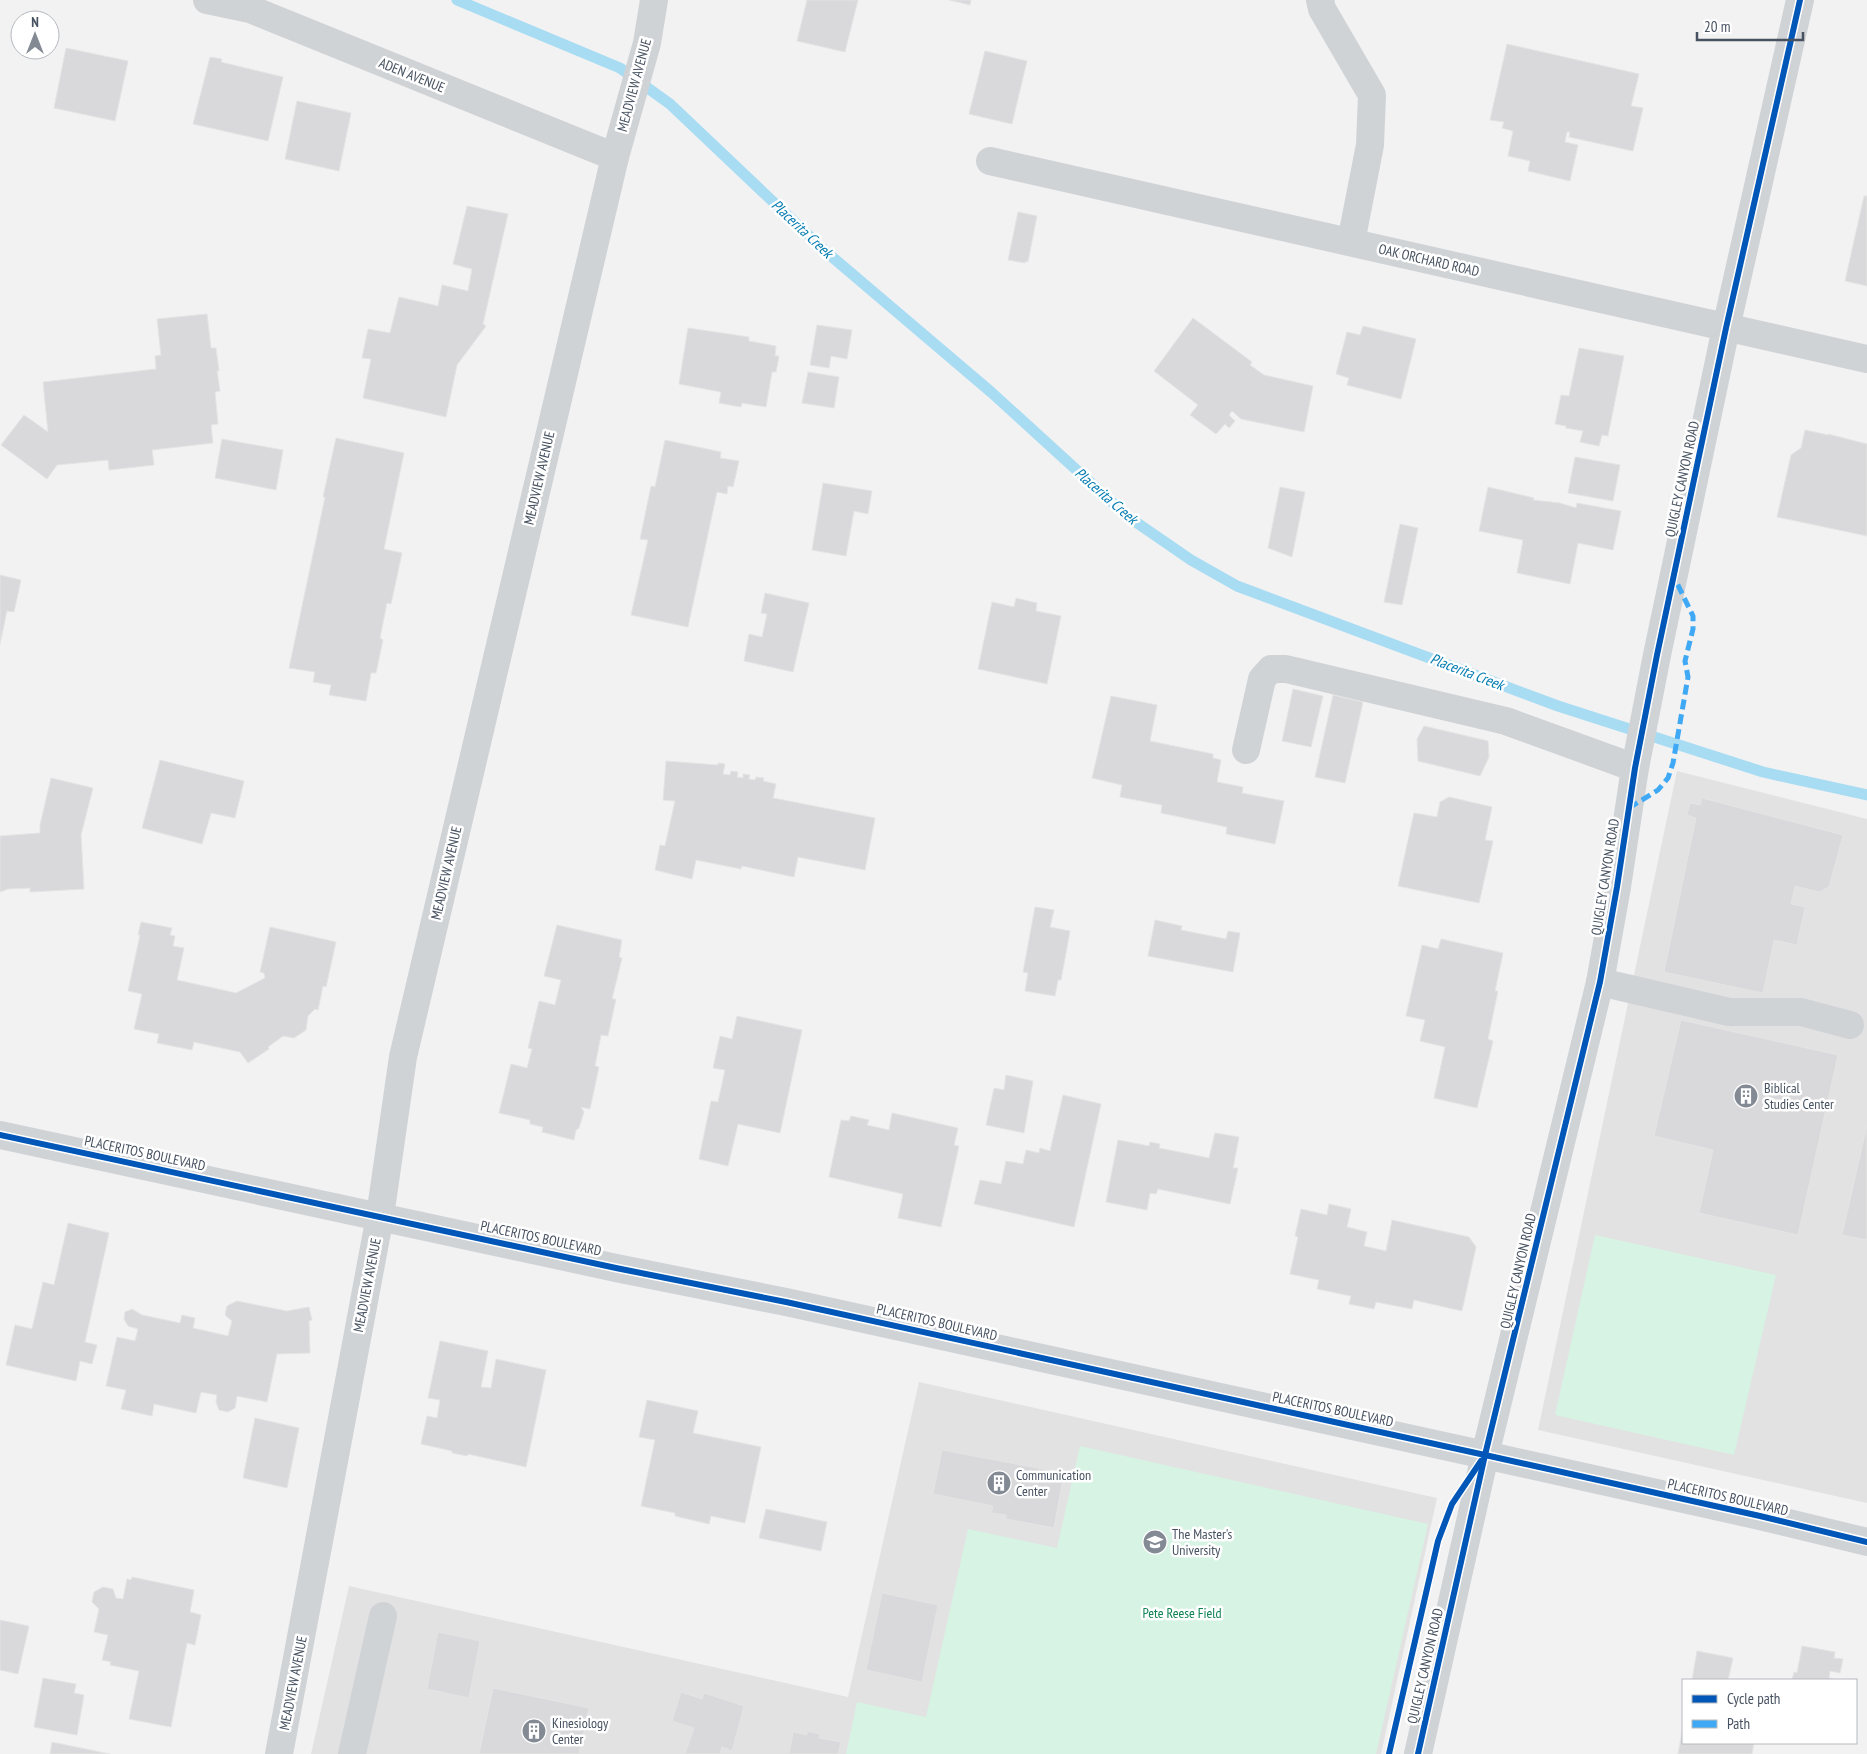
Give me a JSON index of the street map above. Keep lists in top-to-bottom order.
{
  "streets": {
    "street": [
      "ADEN AVENUE",
      "MEADVIEW AVENUE",
      "OAK ORCHARD ROAD",
      "QUIGLEY CANYON ROAD",
      "PLACERITOS BOULEVARD"
    ]
  },
  "crossings": [
    ["ADEN AVENUE", "MEADVIEW AVENUE"],
    ["MEADVIEW AVENUE", "PLACERITOS BOULEVARD"],
    ["OAK ORCHARD ROAD", "QUIGLEY CANYON ROAD"],
    ["QUIGLEY CANYON ROAD", "PLACERITOS BOULEVARD"]
  ],
  "water": ["Placerita Creek"],
  "parks": ["Pete Reese Field"],
  "places": {
    "building": ["Biblical Studies Center", "Communication Center", "Kinesiology Center"],
    "school or university": ["The Master's University"]
  },
  "legend": ["Cycle path", "Path"],
  "scale_bar": "20 m",
  "north": "top"
}
